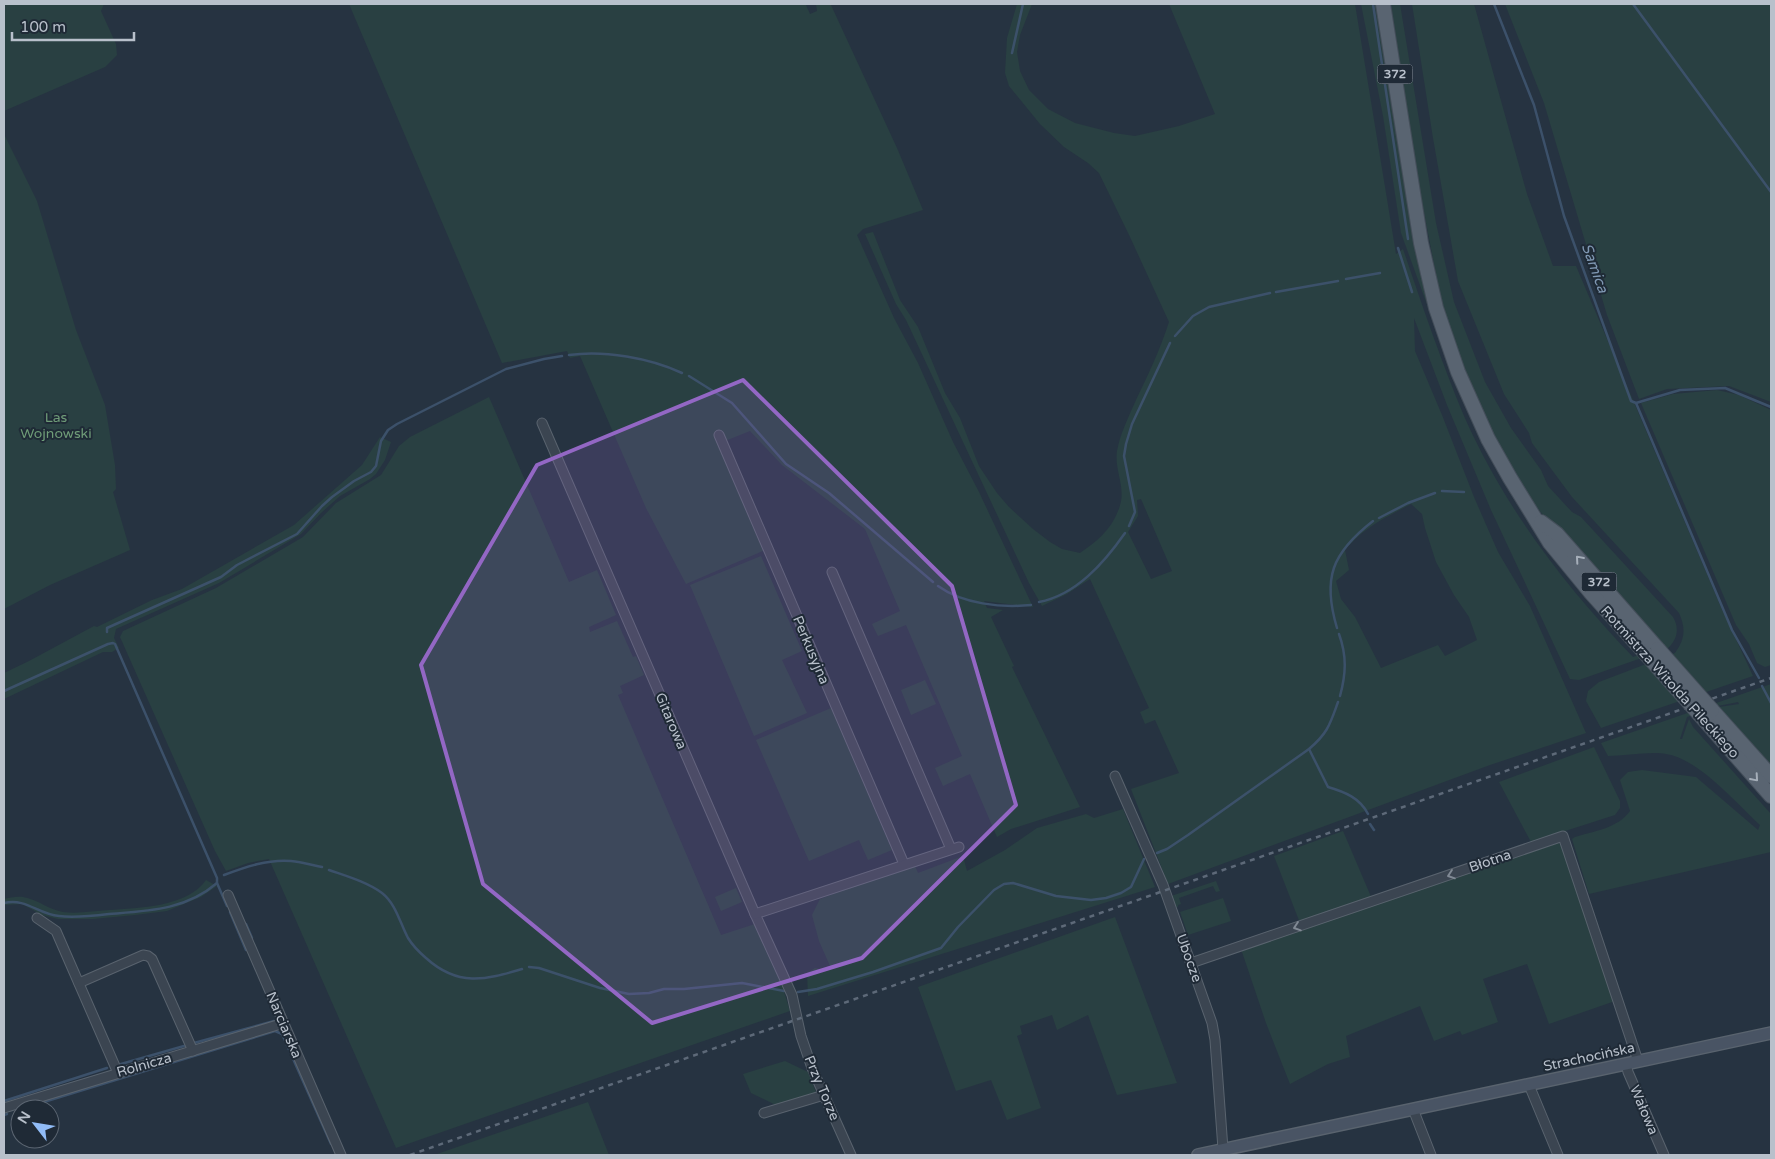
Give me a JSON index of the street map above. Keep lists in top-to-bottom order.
{
  "streets": {
    "main road": ["372", "Rotmistrza Witolda Pileckiego", "Strachocińska"],
    "street": [
      "Perkusyjna",
      "Gitarowa",
      "Błotna",
      "Ubocze",
      "Narciarska",
      "Rolnicza",
      "Przy Torze",
      "Wałowa"
    ]
  },
  "crossings": [
    ["Gitarowa", "Przy Torze"],
    ["Błotna", "Ubocze"],
    ["Błotna", "Strachocińska"],
    ["Ubocze", "Strachocińska"],
    ["Narciarska", "Rolnicza"],
    ["Strachocińska", "Wałowa"]
  ],
  "water": ["Samica"],
  "parks": ["Las Wojnowski"],
  "scale_bar": "100 m",
  "north": "top left"
}
